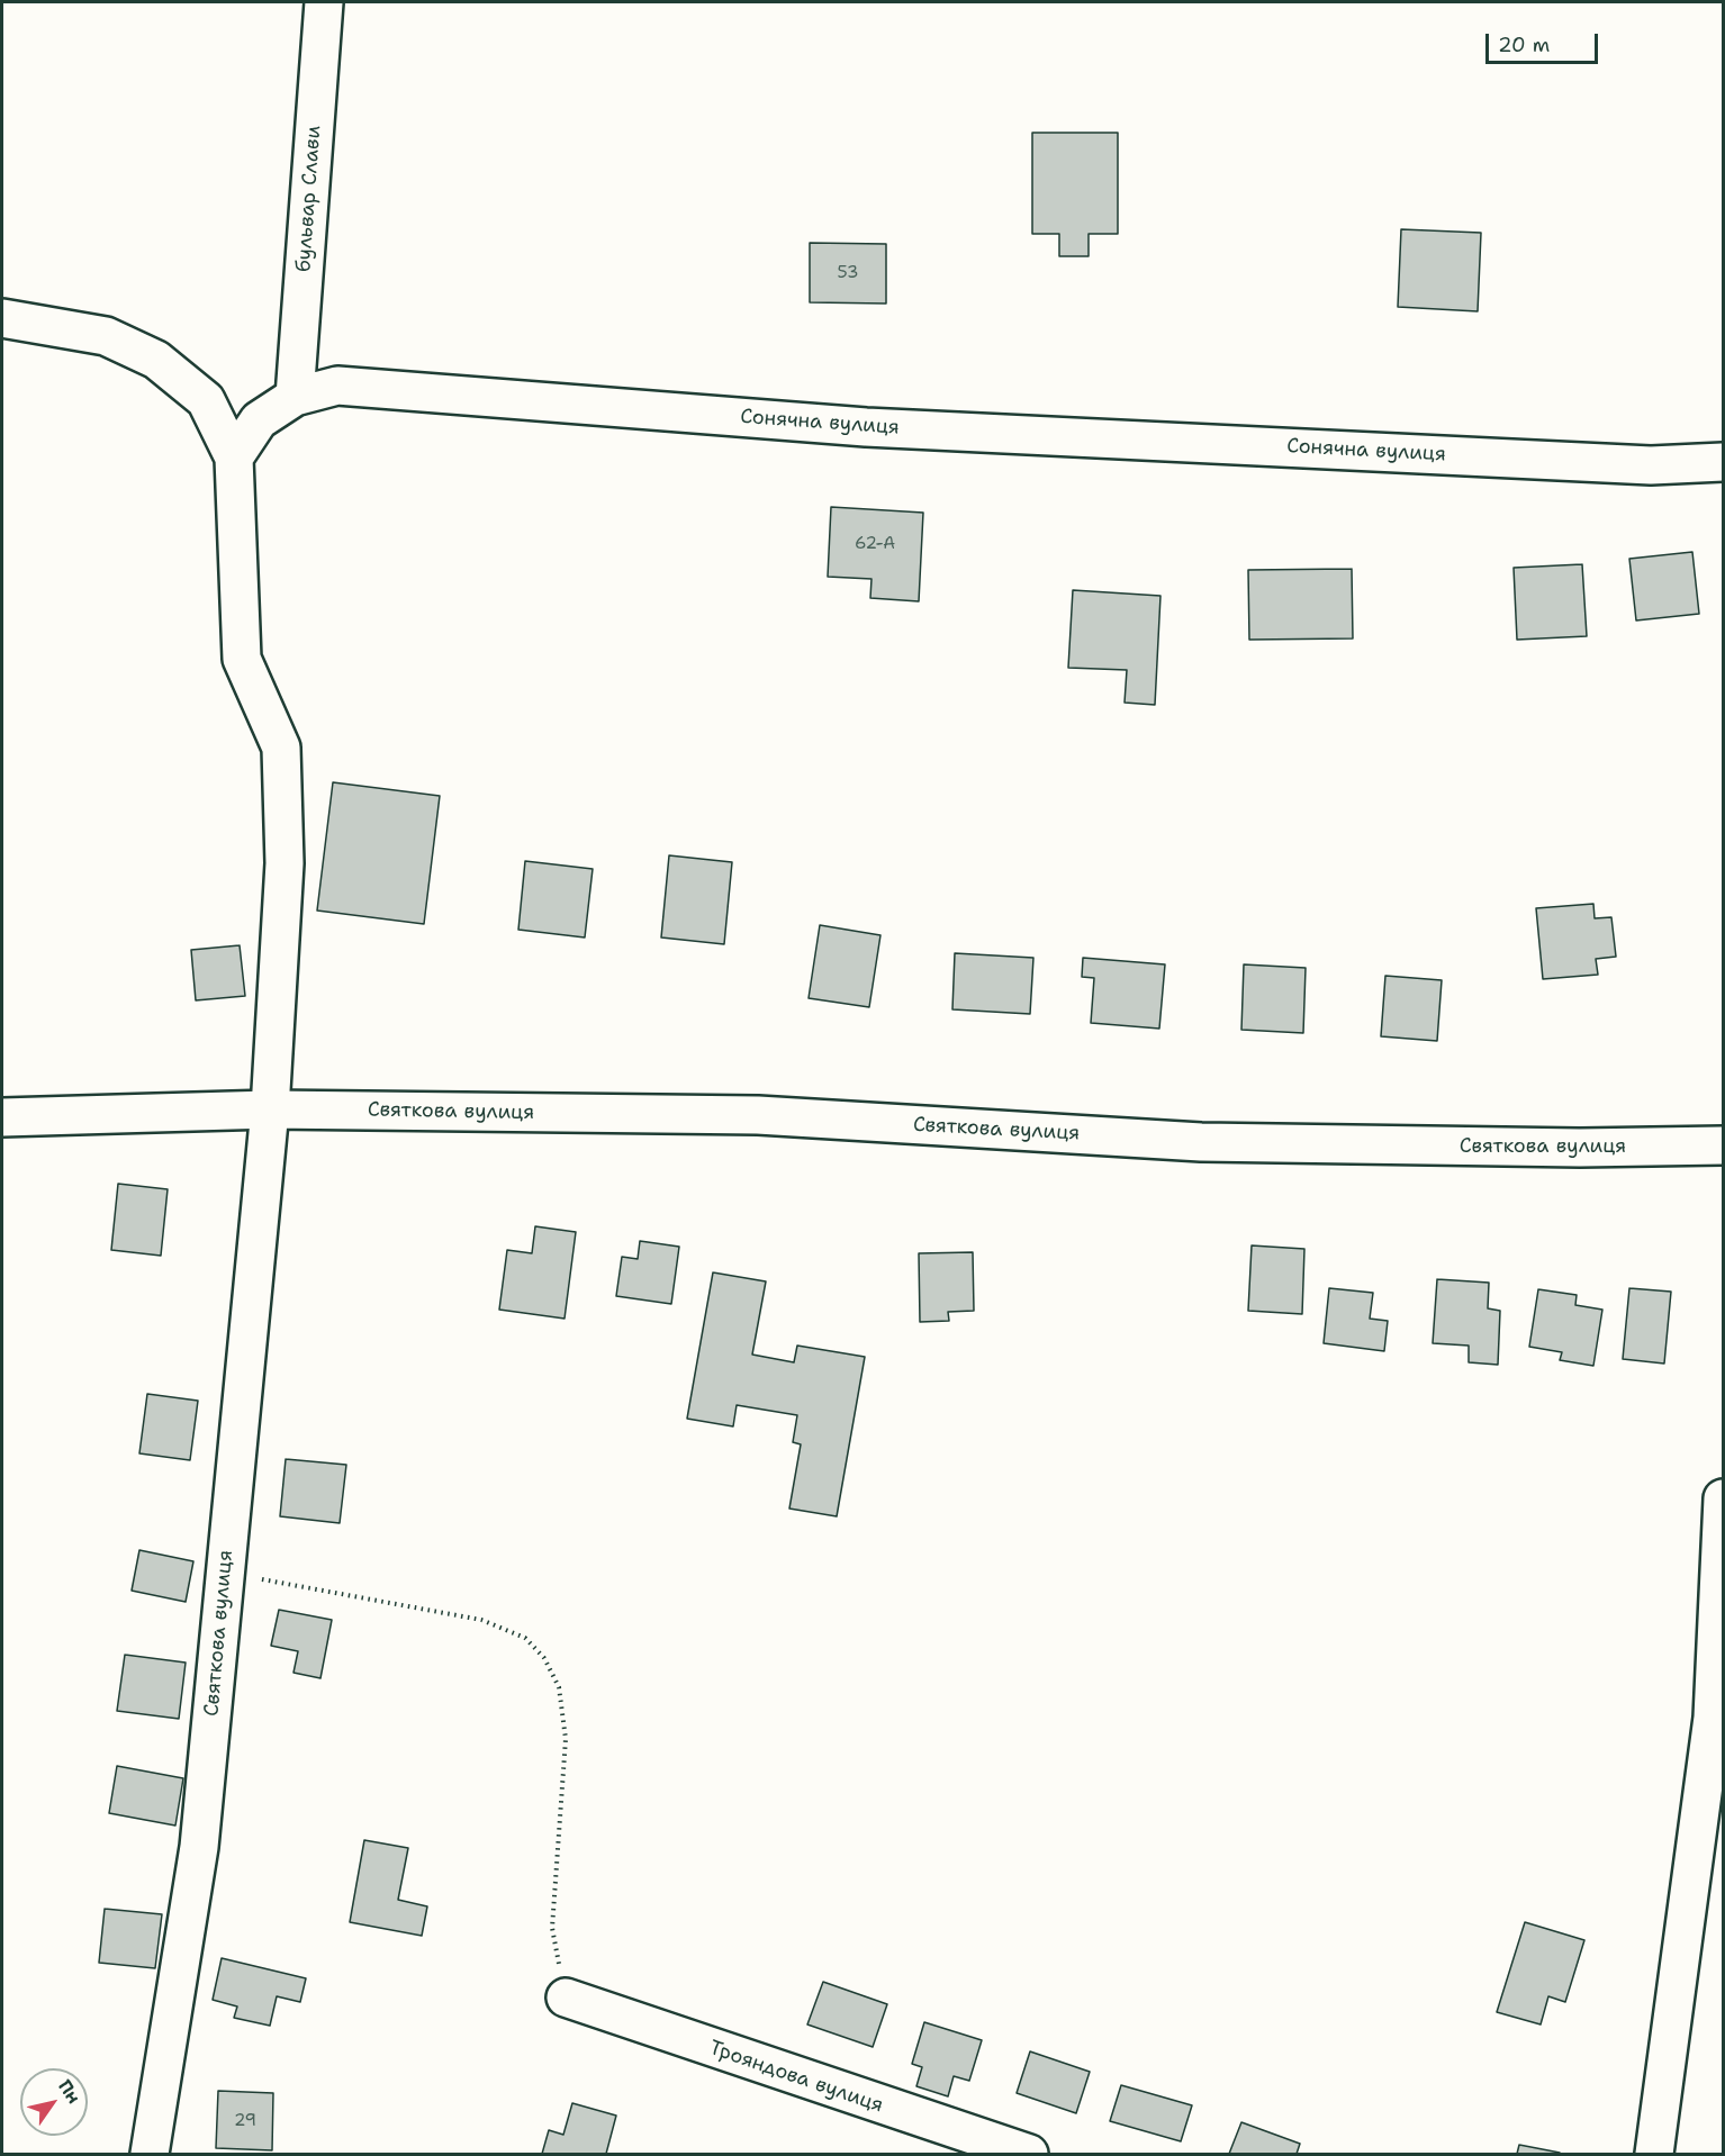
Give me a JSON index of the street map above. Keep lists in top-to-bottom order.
{
  "streets": {
    "street": [
      "бульвар Слави",
      "Сонячна вулиця",
      "Святкова вулиця",
      "Трояндова вулиця"
    ]
  },
  "crossings": [
    ["бульвар Слави", "Сонячна вулиця"]
  ],
  "house_numbers": ["53", "62-А", "29"],
  "scale_bar": "20 m",
  "north": "top right"
}
